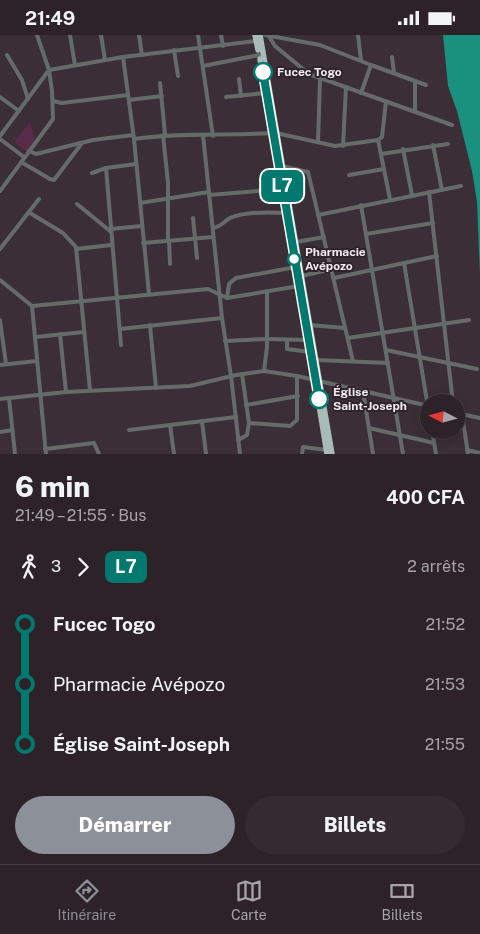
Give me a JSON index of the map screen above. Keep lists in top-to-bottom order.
{
  "places": ["Fucec Togo", "Pharmacie Avépozo", "Église Saint-Joseph"],
  "lines": ["bus line L7"],
  "north": "left",
  "page": {
    "status": "21:49",
    "on_map": "L7",
    "heading": ["6 min", "21:49 – 21:55 · Bus", "400 CFA"],
    "legs": ["3", "L7", "2 arrêts"],
    "list": [
      {
        "name": "Fucec Togo",
        "value": "21:52"
      },
      {
        "name": "Pharmacie Avépozo",
        "value": "21:53"
      },
      {
        "name": "Église Saint-Joseph",
        "value": "21:55"
      }
    ],
    "buttons": ["Démarrer", "Billets"],
    "tabs": ["Itinéraire", "Carte", "Billets"]
  }
}
